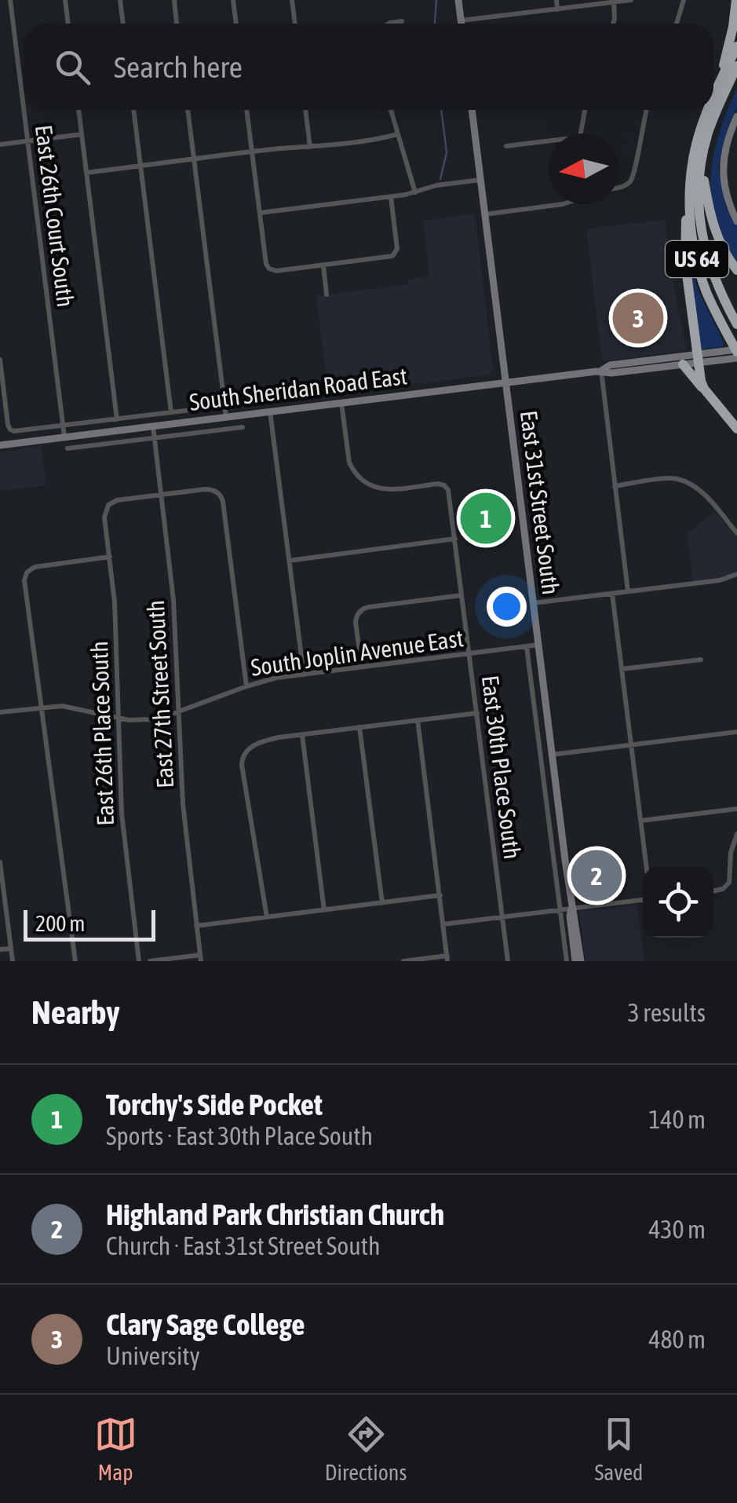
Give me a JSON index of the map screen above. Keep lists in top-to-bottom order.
{
  "streets": {
    "highway": ["US 64"],
    "main road": ["South Sheridan Road East", "East 31st Street South"],
    "street": [
      "East 26th Court South",
      "South Joplin Avenue East",
      "East 27th Street South",
      "East 26th Place South",
      "East 30th Place South"
    ]
  },
  "crossings": [
    ["East 26th Court South", "South Sheridan Road East"],
    ["US 64", "South Sheridan Road East"],
    ["South Sheridan Road East", "East 31st Street South"],
    ["South Sheridan Road East", "East 27th Street South"],
    ["South Sheridan Road East", "East 30th Place South"],
    ["East 31st Street South", "South Joplin Avenue East"],
    ["South Joplin Avenue East", "East 27th Street South"],
    ["South Joplin Avenue East", "East 26th Place South"],
    ["South Joplin Avenue East", "East 30th Place South"],
    ["East 27th Street South", "East 26th Place South"]
  ],
  "scale_bar": "200 m",
  "north": "left",
  "page": {
    "search": "Search here",
    "pins": ["3", "1", "2"],
    "scale": "200 m",
    "heading": ["Nearby", "3 results"],
    "list": [
      {
        "mark": "1",
        "name": "Torchy's Side Pocket",
        "note": "Sports · East 30th Place South",
        "value": "140 m"
      },
      {
        "mark": "2",
        "name": "Highland Park Christian Church",
        "note": "Church · East 31st Street South",
        "value": "430 m"
      },
      {
        "mark": "3",
        "name": "Clary Sage College",
        "note": "University",
        "value": "480 m"
      }
    ],
    "nav": ["Map", "Directions", "Saved"]
  }
}
